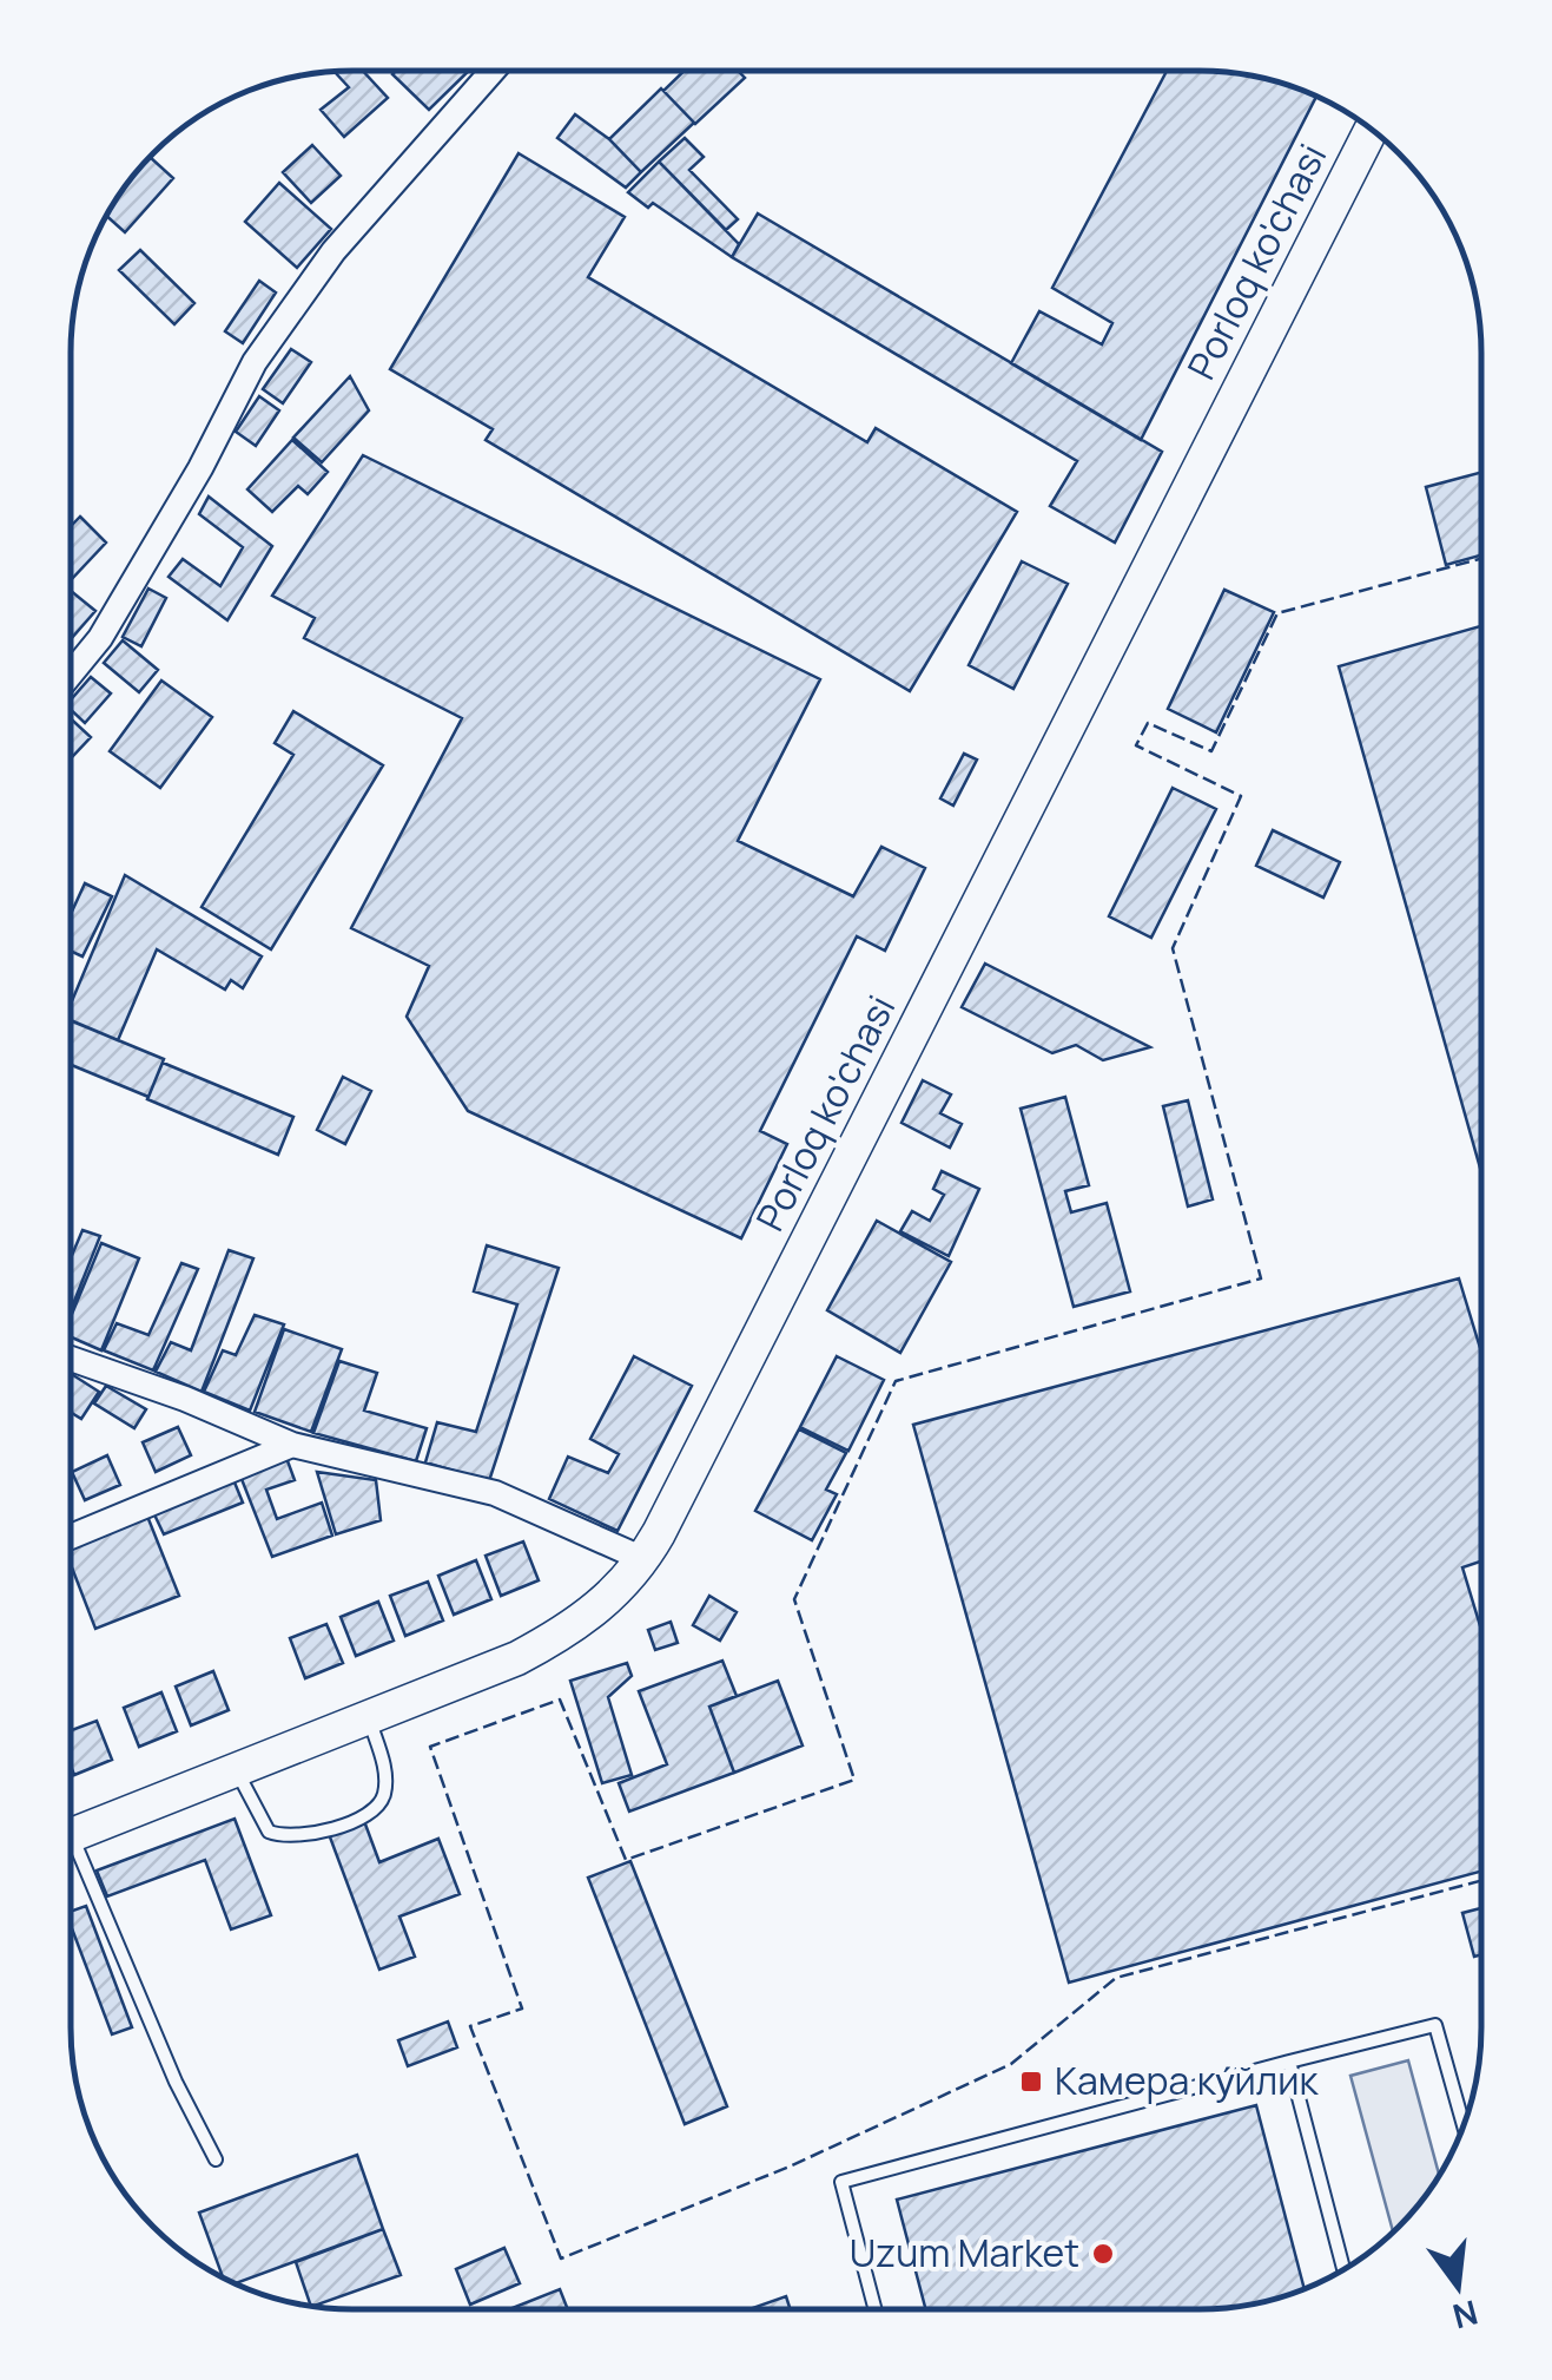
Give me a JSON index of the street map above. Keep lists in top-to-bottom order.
{
  "streets": {
    "main road": ["Porloq ko'chasi"]
  },
  "places": {
    "transit": ["Камера ку́йлик"],
    "other": ["Uzum Market"]
  },
  "north": "bottom"
}
